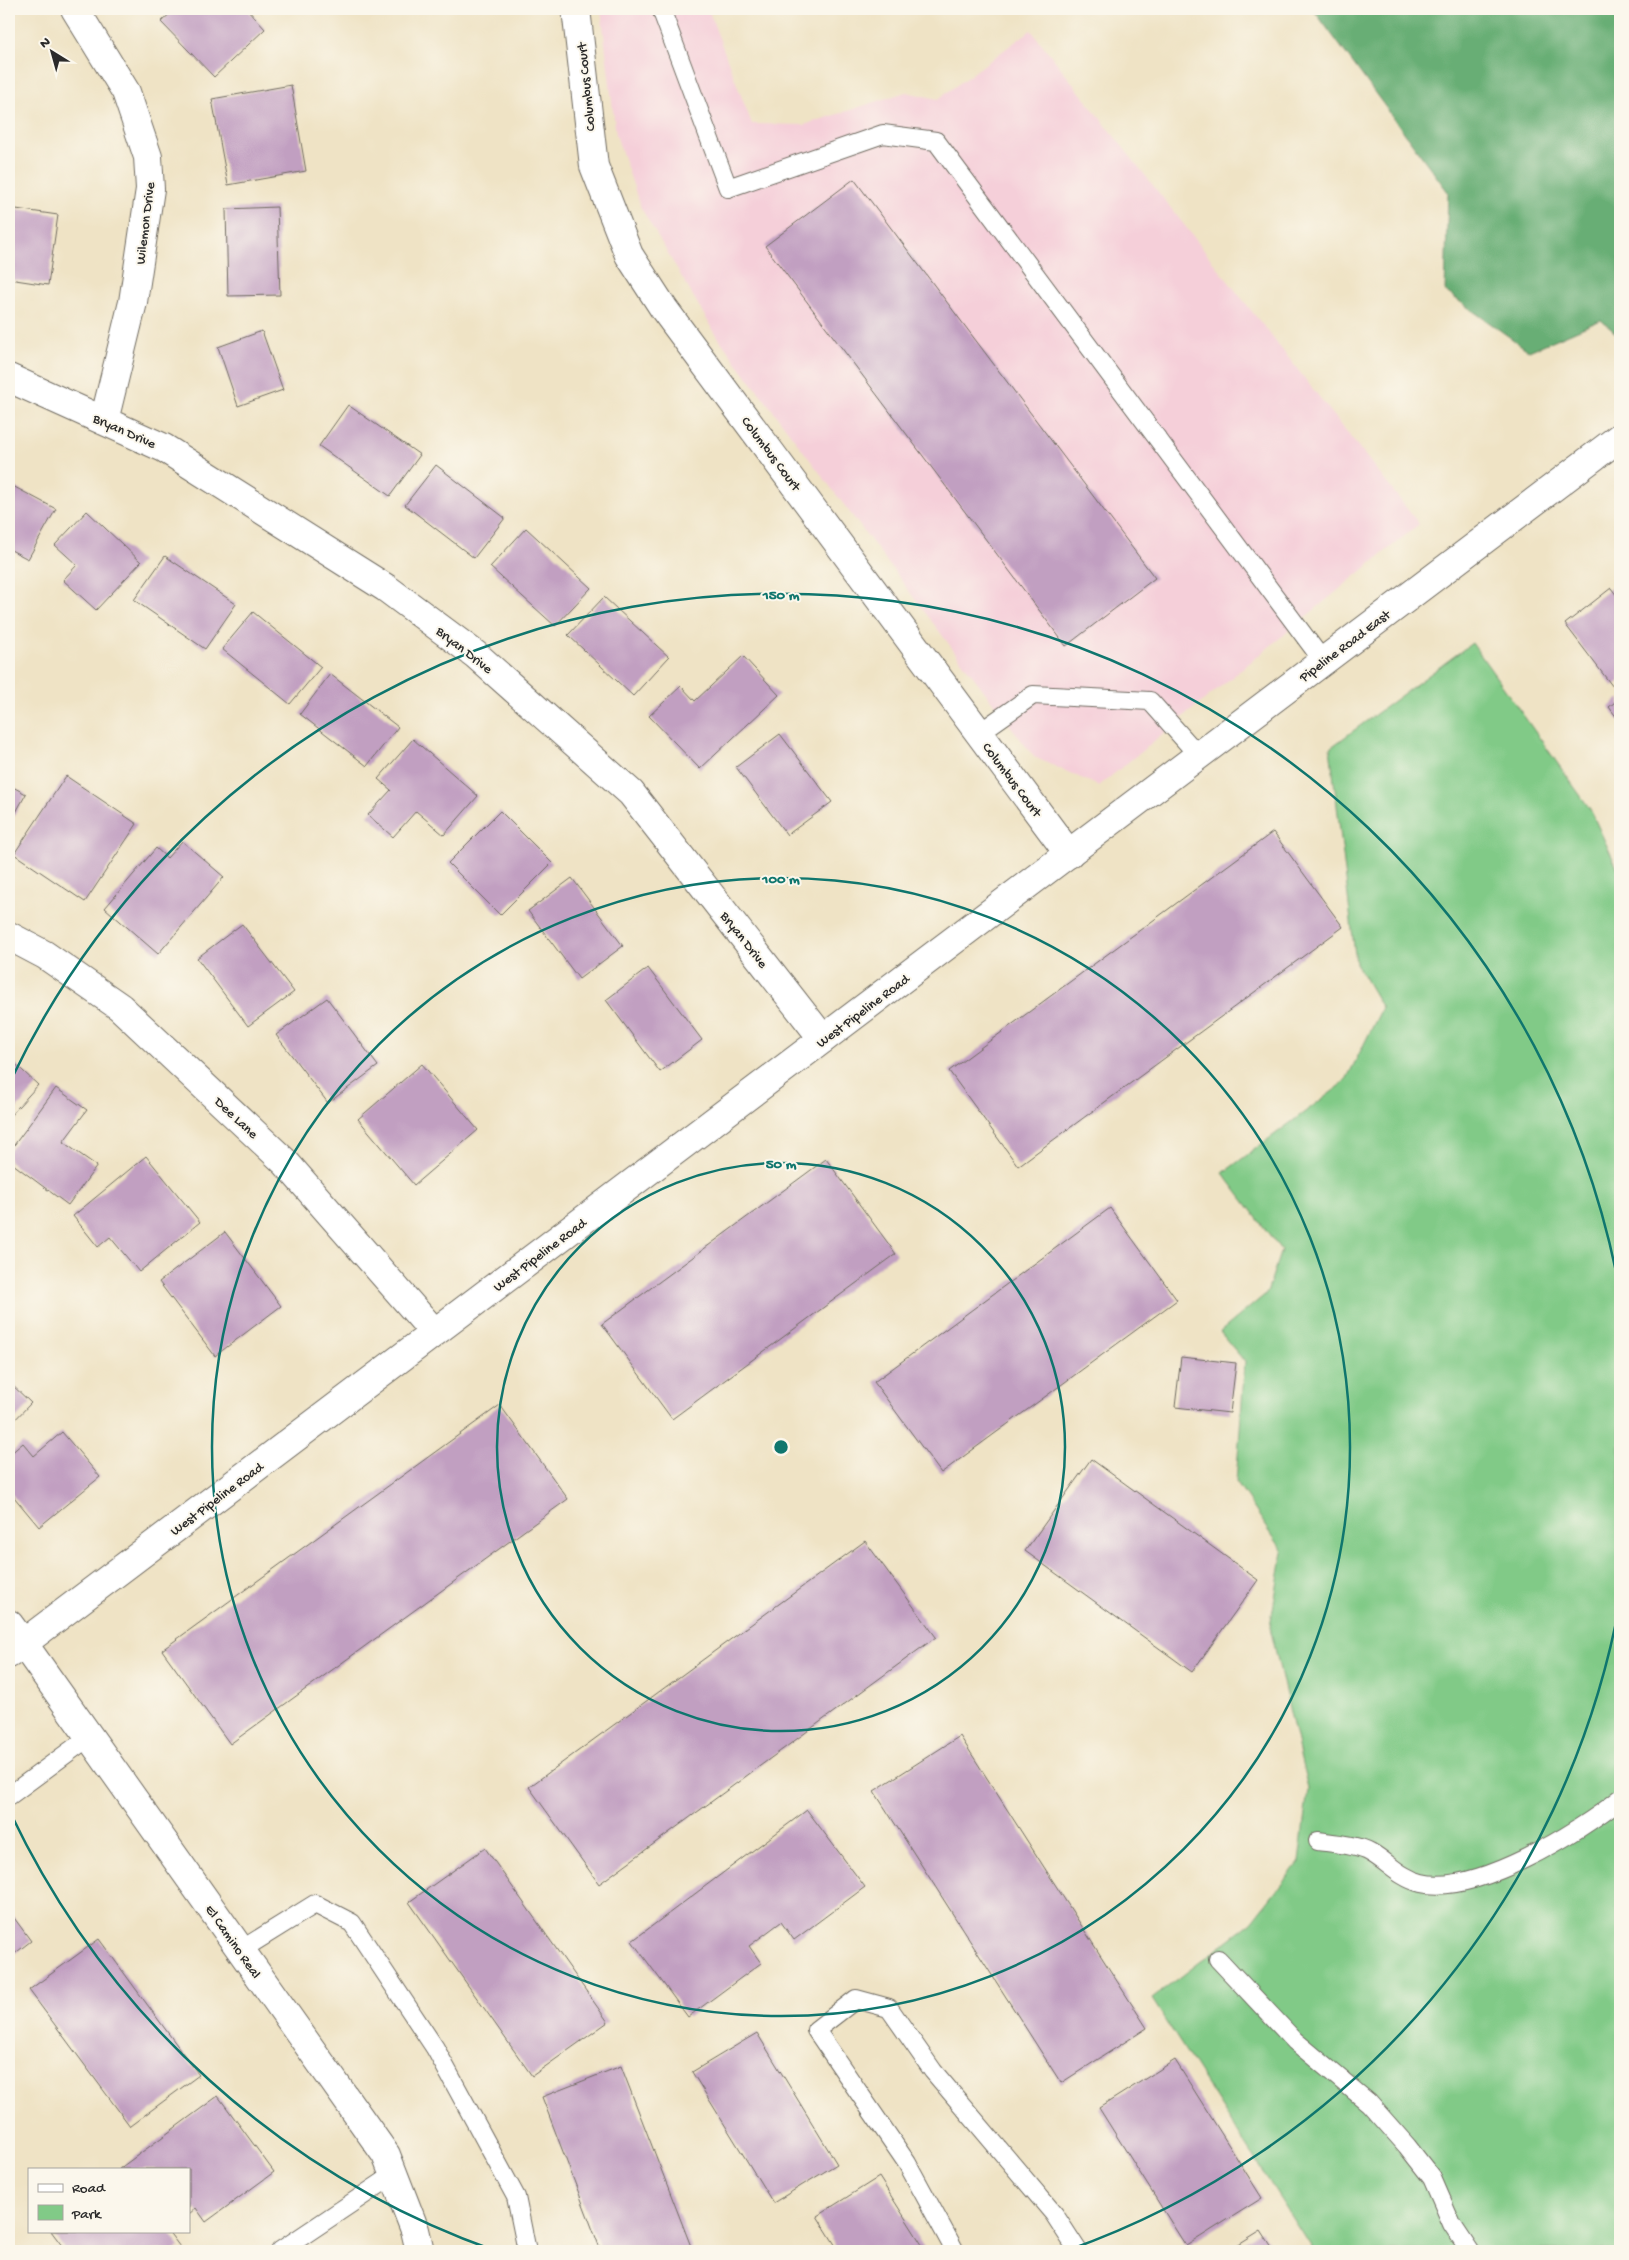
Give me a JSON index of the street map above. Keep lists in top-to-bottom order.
{
  "streets": {
    "street": [
      "Columbus Court",
      "Wilemon Drive",
      "Bryan Drive",
      "Pipeline Road East",
      "West Pipeline Road",
      "Dee Lane",
      "El Camino Real"
    ]
  },
  "crossings": [
    ["Columbus Court", "Pipeline Road East"],
    ["Columbus Court", "West Pipeline Road"],
    ["Wilemon Drive", "Bryan Drive"],
    ["Bryan Drive", "West Pipeline Road"],
    ["Pipeline Road East", "West Pipeline Road"],
    ["West Pipeline Road", "Dee Lane"],
    ["West Pipeline Road", "El Camino Real"]
  ],
  "legend": ["Road", "Park"],
  "north": "top left",
  "rings": ["150 m", "100 m", "50 m"]
}
